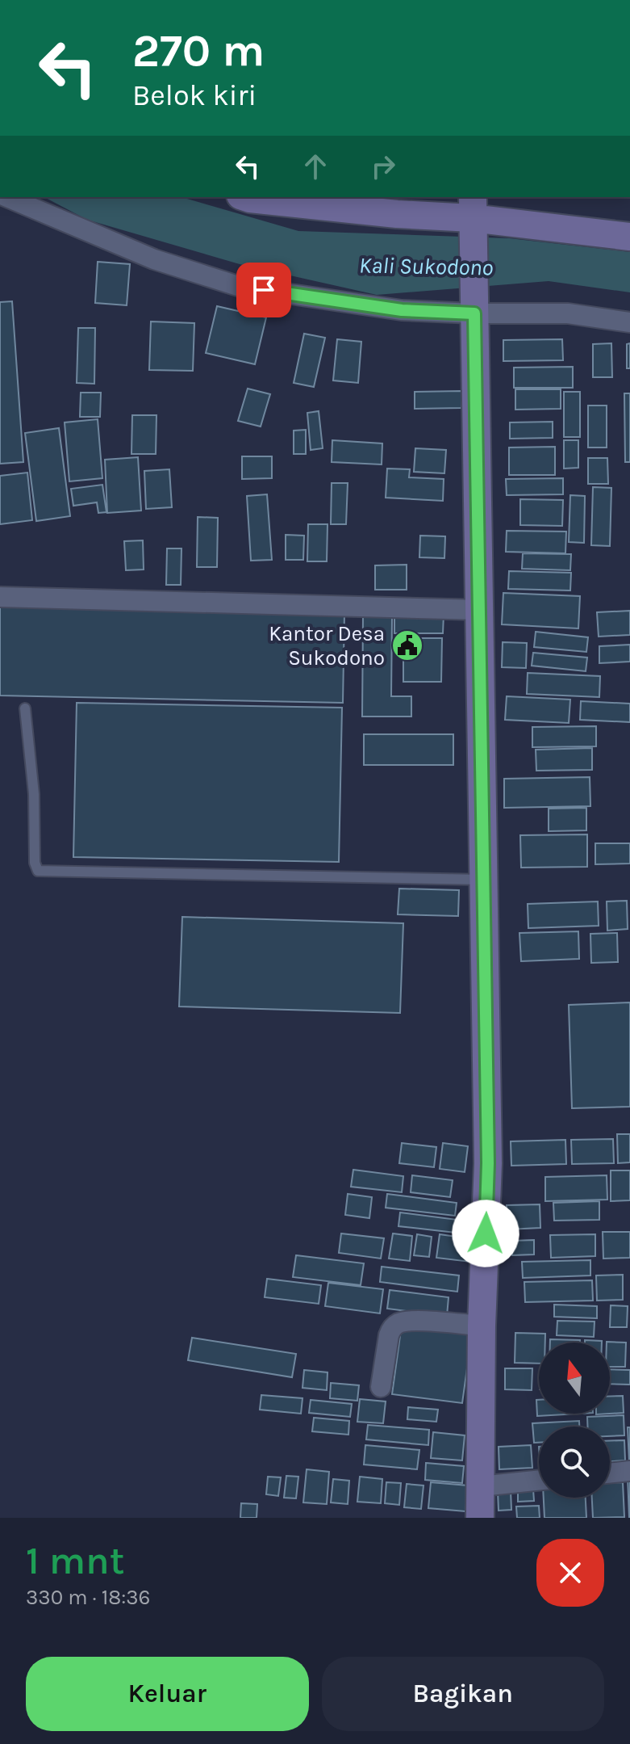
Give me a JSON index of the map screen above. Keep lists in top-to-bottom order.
{
  "water": ["Kali Sukodono"],
  "places": {
    "public building": ["Kantor Desa Sukodono"]
  },
  "north": "top",
  "page": {
    "turn": ["270 m", "Belok kiri"],
    "heading": ["1 mnt", "330 m · 18:36"],
    "buttons": ["Keluar", "Bagikan"]
  }
}
